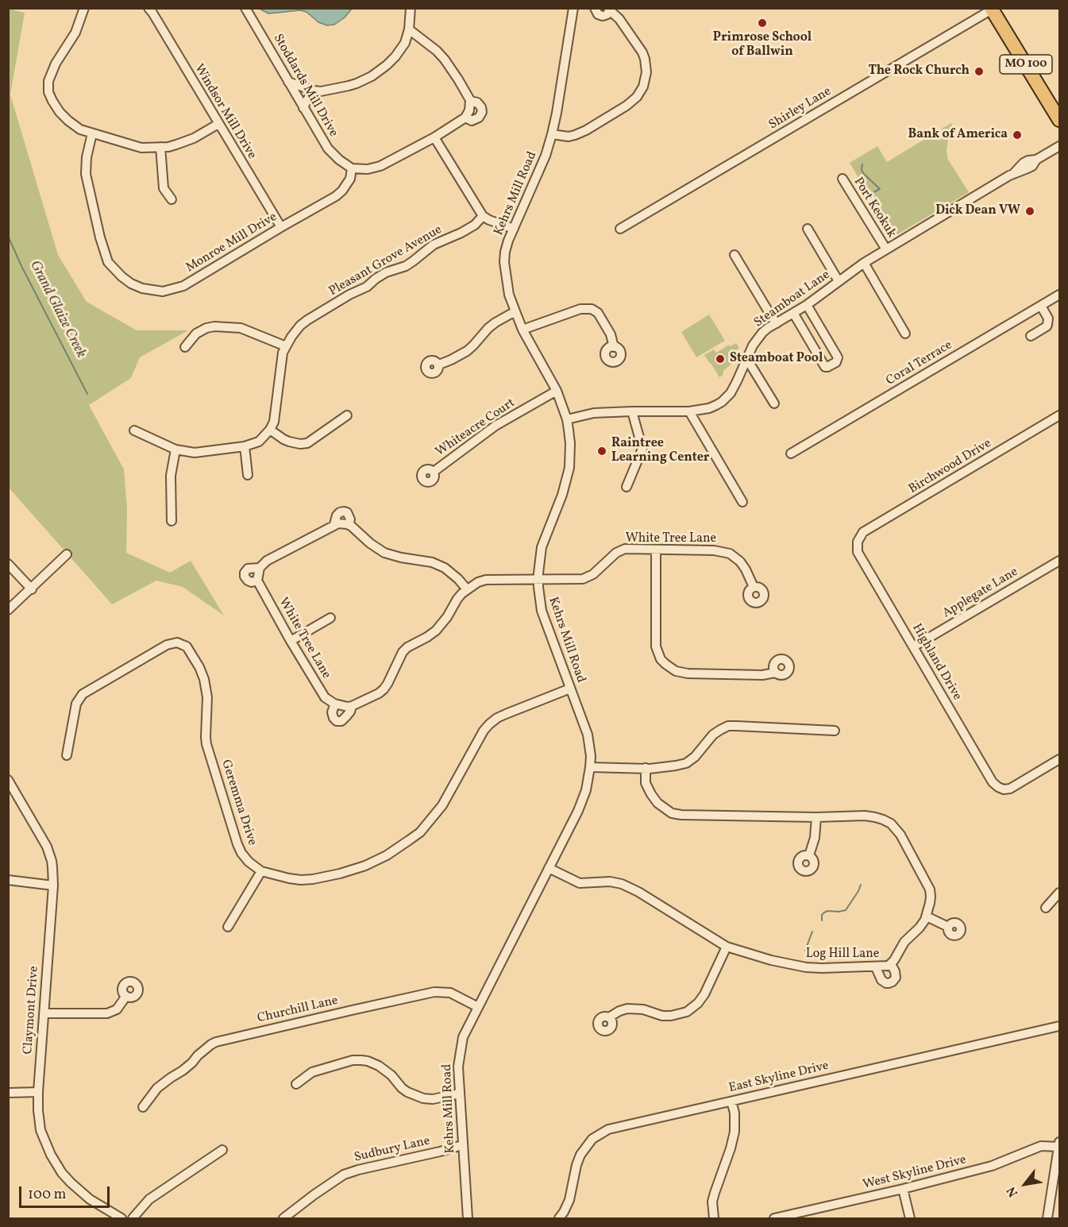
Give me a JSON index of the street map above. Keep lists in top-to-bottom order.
{
  "streets": {
    "highway": ["MO 100"],
    "street": [
      "Stoddards Mill Drive",
      "Shirley Lane",
      "Windsor Mill Drive",
      "Kehrs Mill Road",
      "Port Keokuk",
      "Monroe Mill Drive",
      "Pleasant Grove Avenue",
      "Steamboat Lane",
      "Coral Terrace",
      "Whiteacre Court",
      "Birchwood Drive",
      "White Tree Lane",
      "Applegate Lane",
      "Highland Drive",
      "Geremma Drive",
      "Log Hill Lane",
      "Claymont Drive",
      "Churchill Lane",
      "East Skyline Drive",
      "Sudbury Lane",
      "West Skyline Drive"
    ]
  },
  "crossings": [
    ["MO 100", "Shirley Lane"],
    ["Stoddards Mill Drive", "Monroe Mill Drive"],
    ["Windsor Mill Drive", "Monroe Mill Drive"],
    ["Kehrs Mill Road", "Steamboat Lane"],
    ["Kehrs Mill Road", "Whiteacre Court"],
    ["Kehrs Mill Road", "White Tree Lane"],
    ["Kehrs Mill Road", "Geremma Drive"],
    ["Kehrs Mill Road", "Log Hill Lane"],
    ["Kehrs Mill Road", "Churchill Lane"],
    ["Kehrs Mill Road", "Sudbury Lane"],
    ["Port Keokuk", "Steamboat Lane"],
    ["Birchwood Drive", "Highland Drive"],
    ["Applegate Lane", "Highland Drive"]
  ],
  "water": ["Grand Glaize Creek"],
  "places": [
    "Primrose School of Ballwin",
    "The Rock Church",
    "Bank of America",
    "Dick Dean VW",
    "Steamboat Pool",
    "Raintree Learning Center"
  ],
  "scale_bar": "100 m",
  "north": "bottom left"
}
